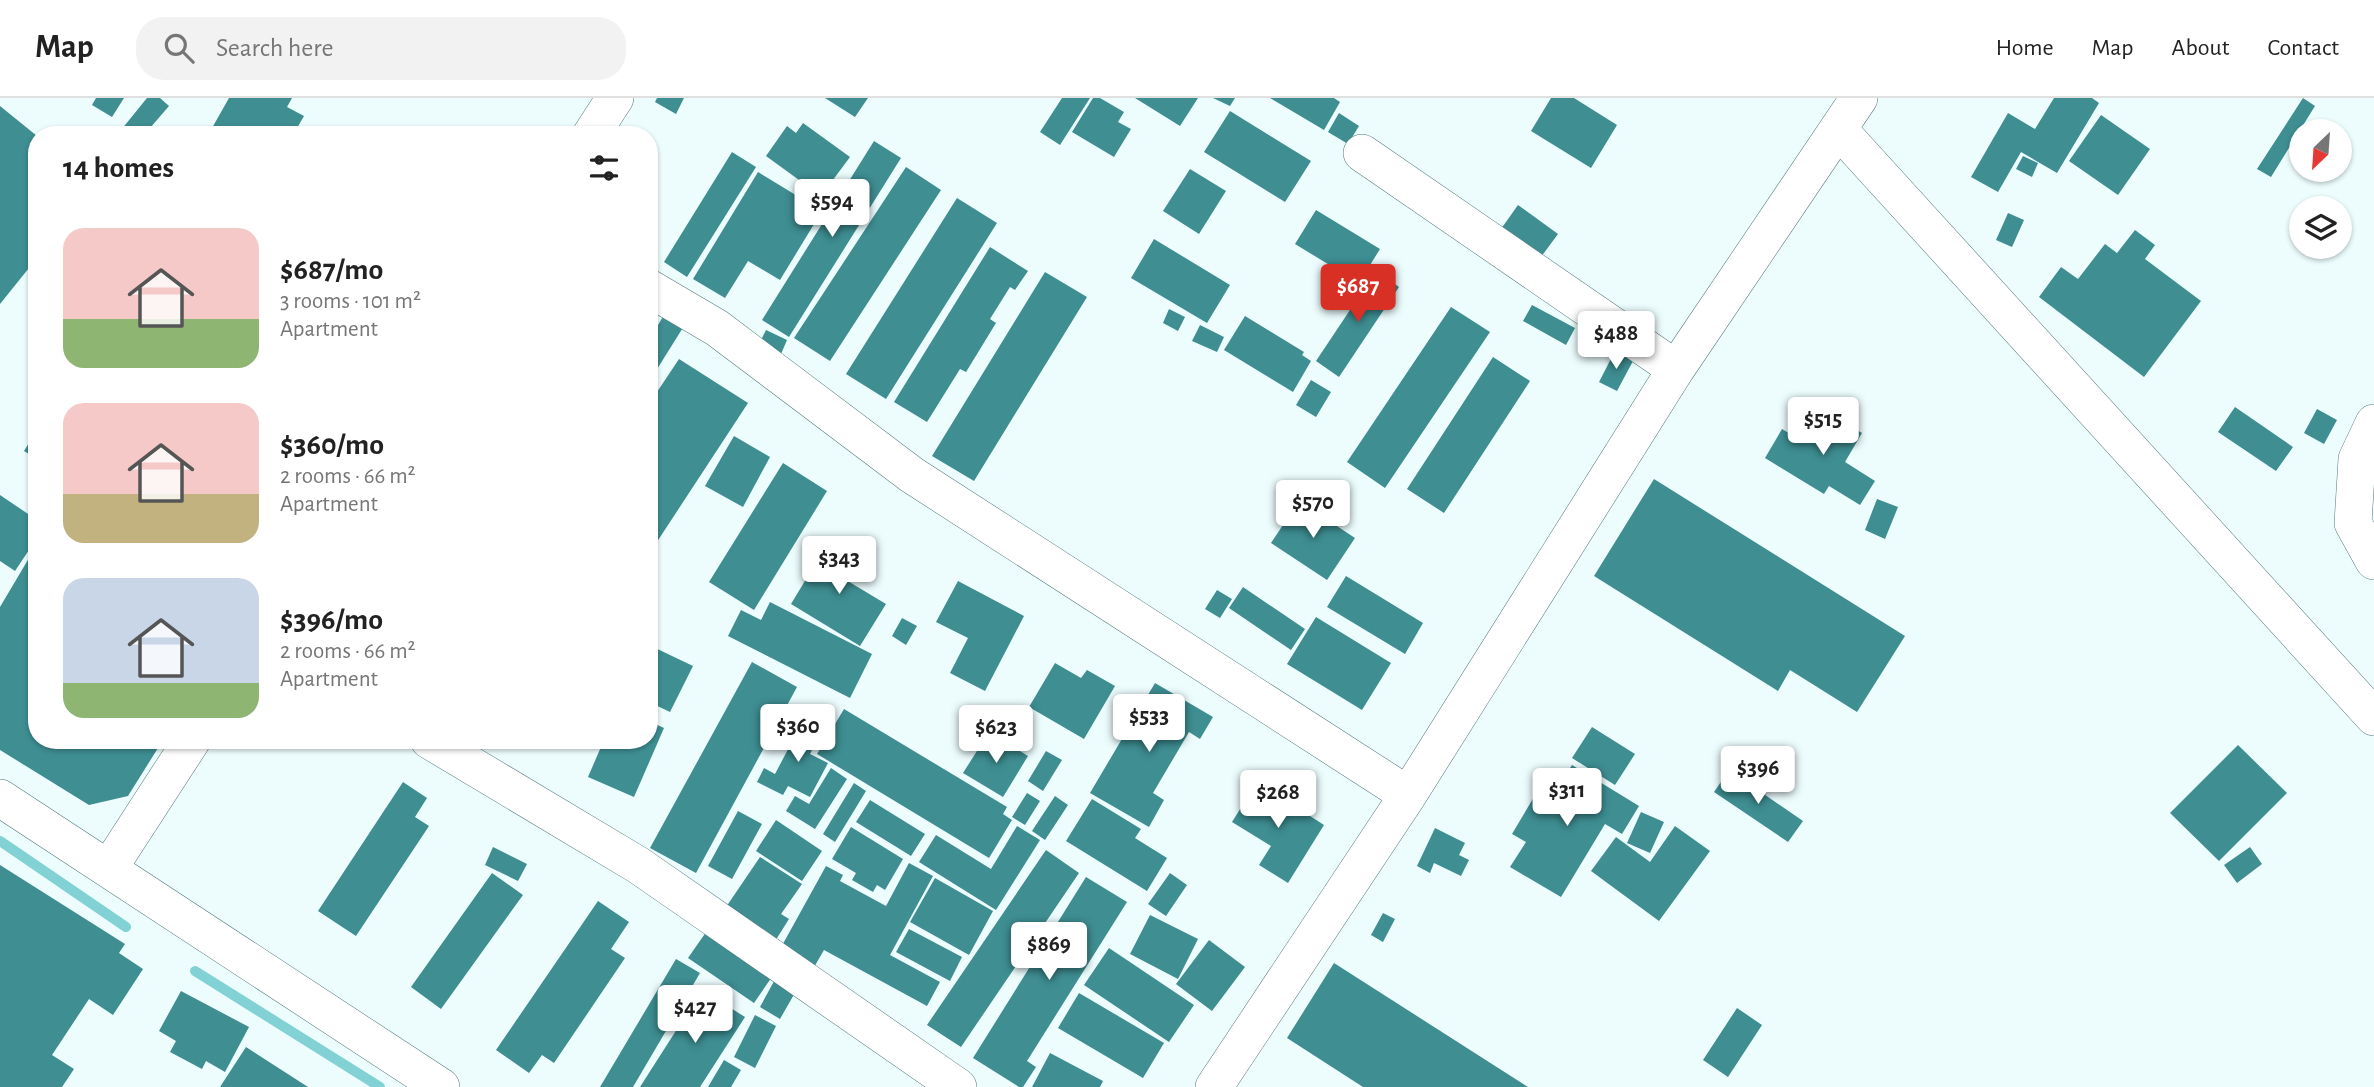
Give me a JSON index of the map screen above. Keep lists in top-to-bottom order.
{
  "north": "bottom left",
  "page": {
    "header": "Map",
    "search": "Search here",
    "nav": [
      "Home",
      "Map",
      "About",
      "Contact"
    ],
    "heading": "14 homes",
    "price": [
      "$594",
      "$687",
      "$488",
      "$515",
      "$570",
      "$343",
      "$533",
      "$360",
      "$623",
      "$396",
      "$311",
      "$268",
      "$869",
      "$427"
    ],
    "list": [
      {
        "name": "$687/mo",
        "note": "3 rooms · 101 m² · Apartment"
      },
      {
        "name": "$360/mo",
        "note": "2 rooms · 66 m² · Apartment"
      },
      {
        "name": "$396/mo",
        "note": "2 rooms · 66 m² · Apartment"
      }
    ]
  }
}
